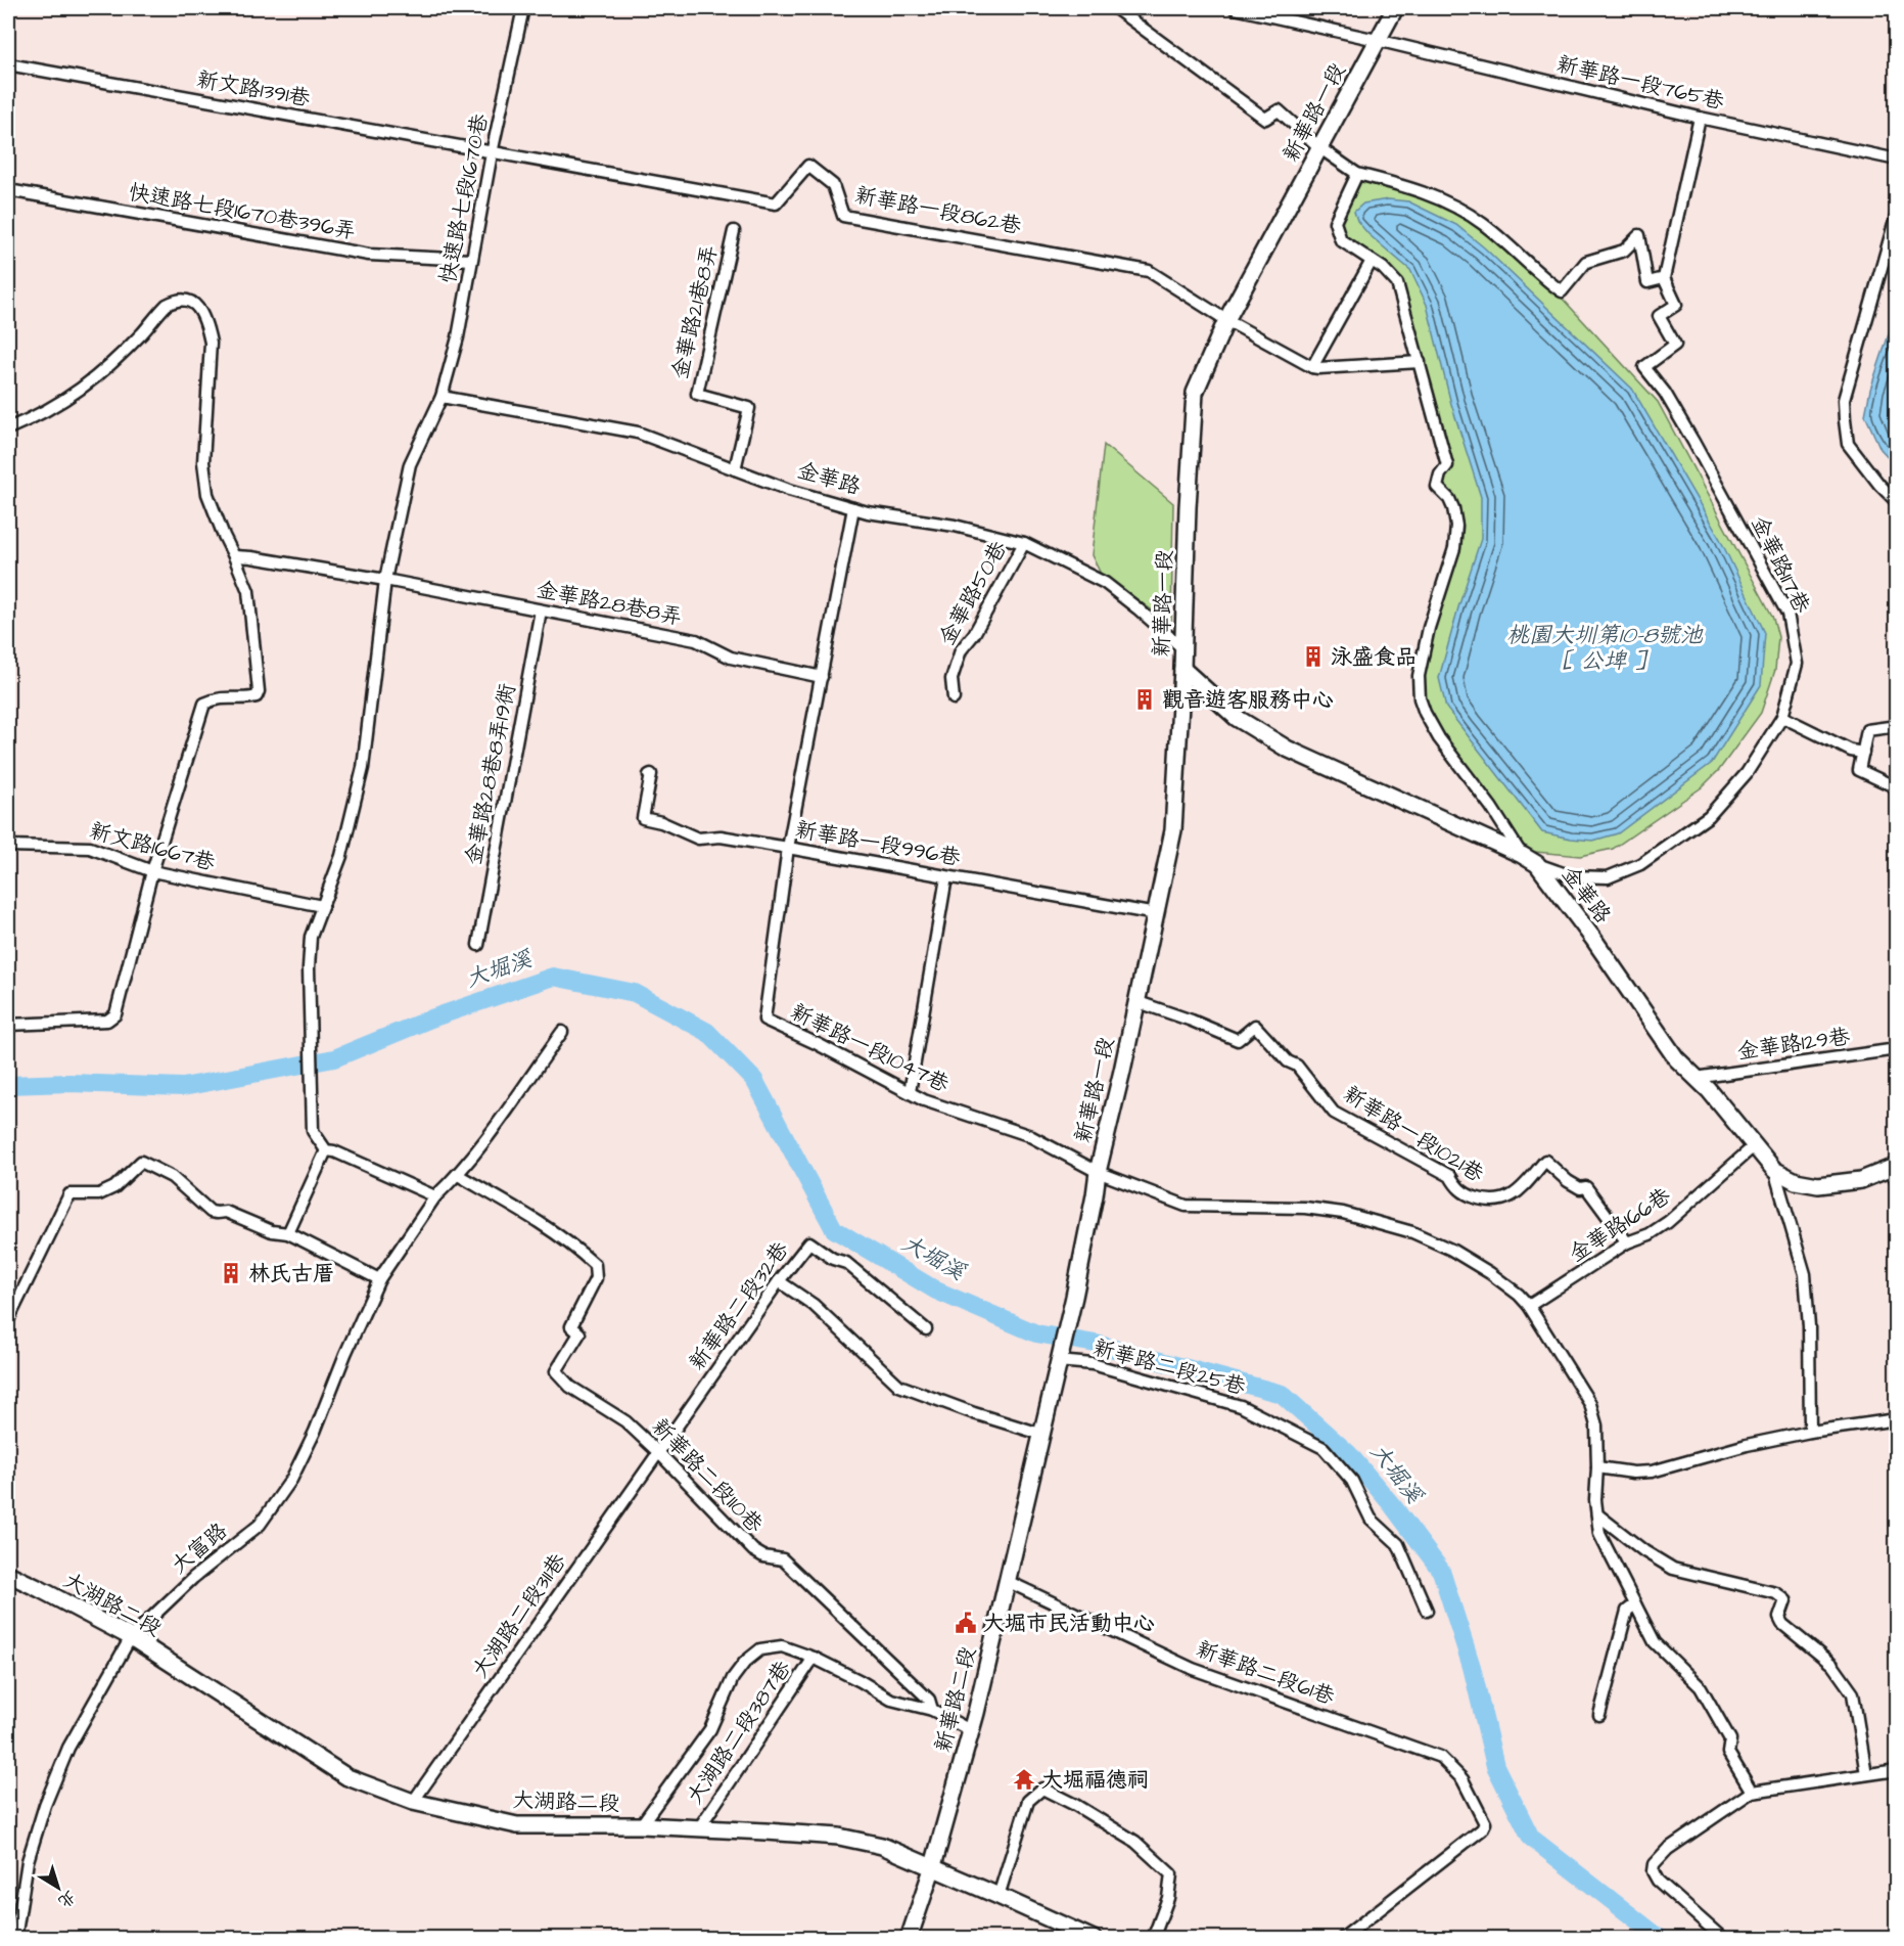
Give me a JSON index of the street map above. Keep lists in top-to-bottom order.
{
  "streets": {
    "street": [
      "新華路一段765巷",
      "新文路1391巷",
      "新華路一段",
      "快速路七段1670巷",
      "新華路一段862巷",
      "快速路七段1670巷396弄",
      "金華路21巷8弄",
      "金華路",
      "金華路117巷",
      "金華路50巷",
      "金華路28巷8弄",
      "金華路28巷8弄19衖",
      "新華路一段996巷",
      "新文路1667巷",
      "金華路129巷",
      "新華路一段1047巷",
      "新華路一段1021巷",
      "金華路166巷",
      "新華路二段32巷",
      "新華路二段25巷",
      "新華路二段110巷",
      "大富路",
      "大湖路二段",
      "大湖路二段311巷",
      "新華路二段61巷",
      "新華路二段",
      "大湖路二段387巷"
    ]
  },
  "crossings": [
    ["新華路一段765巷", "新華路一段"],
    ["新文路1391巷", "快速路七段1670巷"],
    ["新文路1391巷", "新華路一段862巷"],
    ["新華路一段", "新華路一段862巷"],
    ["新華路一段", "金華路"],
    ["新華路一段", "新華路一段996巷"],
    ["新華路一段", "新華路一段1047巷"],
    ["新華路一段", "新華路一段1021巷"],
    ["新華路一段", "新華路二段25巷"],
    ["新華路一段", "新華路二段"],
    ["快速路七段1670巷", "新華路一段862巷"],
    ["快速路七段1670巷", "快速路七段1670巷396弄"],
    ["快速路七段1670巷", "金華路"],
    ["快速路七段1670巷", "金華路28巷8弄"],
    ["快速路七段1670巷", "新文路1667巷"],
    ["金華路21巷8弄", "金華路"],
    ["金華路", "金華路117巷"],
    ["金華路", "金華路50巷"],
    ["金華路", "金華路129巷"],
    ["金華路", "金華路166巷"],
    ["金華路28巷8弄", "金華路28巷8弄19衖"],
    ["新華路一段996巷", "新華路一段1047巷"],
    ["新華路一段1047巷", "金華路166巷"],
    ["新華路一段1021巷", "金華路166巷"],
    ["新華路二段32巷", "新華路二段110巷"],
    ["新華路二段32巷", "大湖路二段311巷"],
    ["新華路二段25巷", "新華路二段"],
    ["新華路二段110巷", "大富路"],
    ["新華路二段110巷", "大湖路二段311巷"],
    ["大富路", "大湖路二段"],
    ["大湖路二段", "大湖路二段311巷"],
    ["大湖路二段", "新華路二段"],
    ["大湖路二段", "大湖路二段387巷"],
    ["新華路二段61巷", "新華路二段"]
  ],
  "water": ["桃園大圳第10-8號池 [ 公埤 ]", "大堀溪"],
  "places": {
    "building": ["泳盛食品", "觀音遊客服務中心", "林氏古厝"],
    "public building": ["大堀市民活動中心"],
    "temple": ["大堀福德祠"]
  },
  "north": "bottom right"
}
